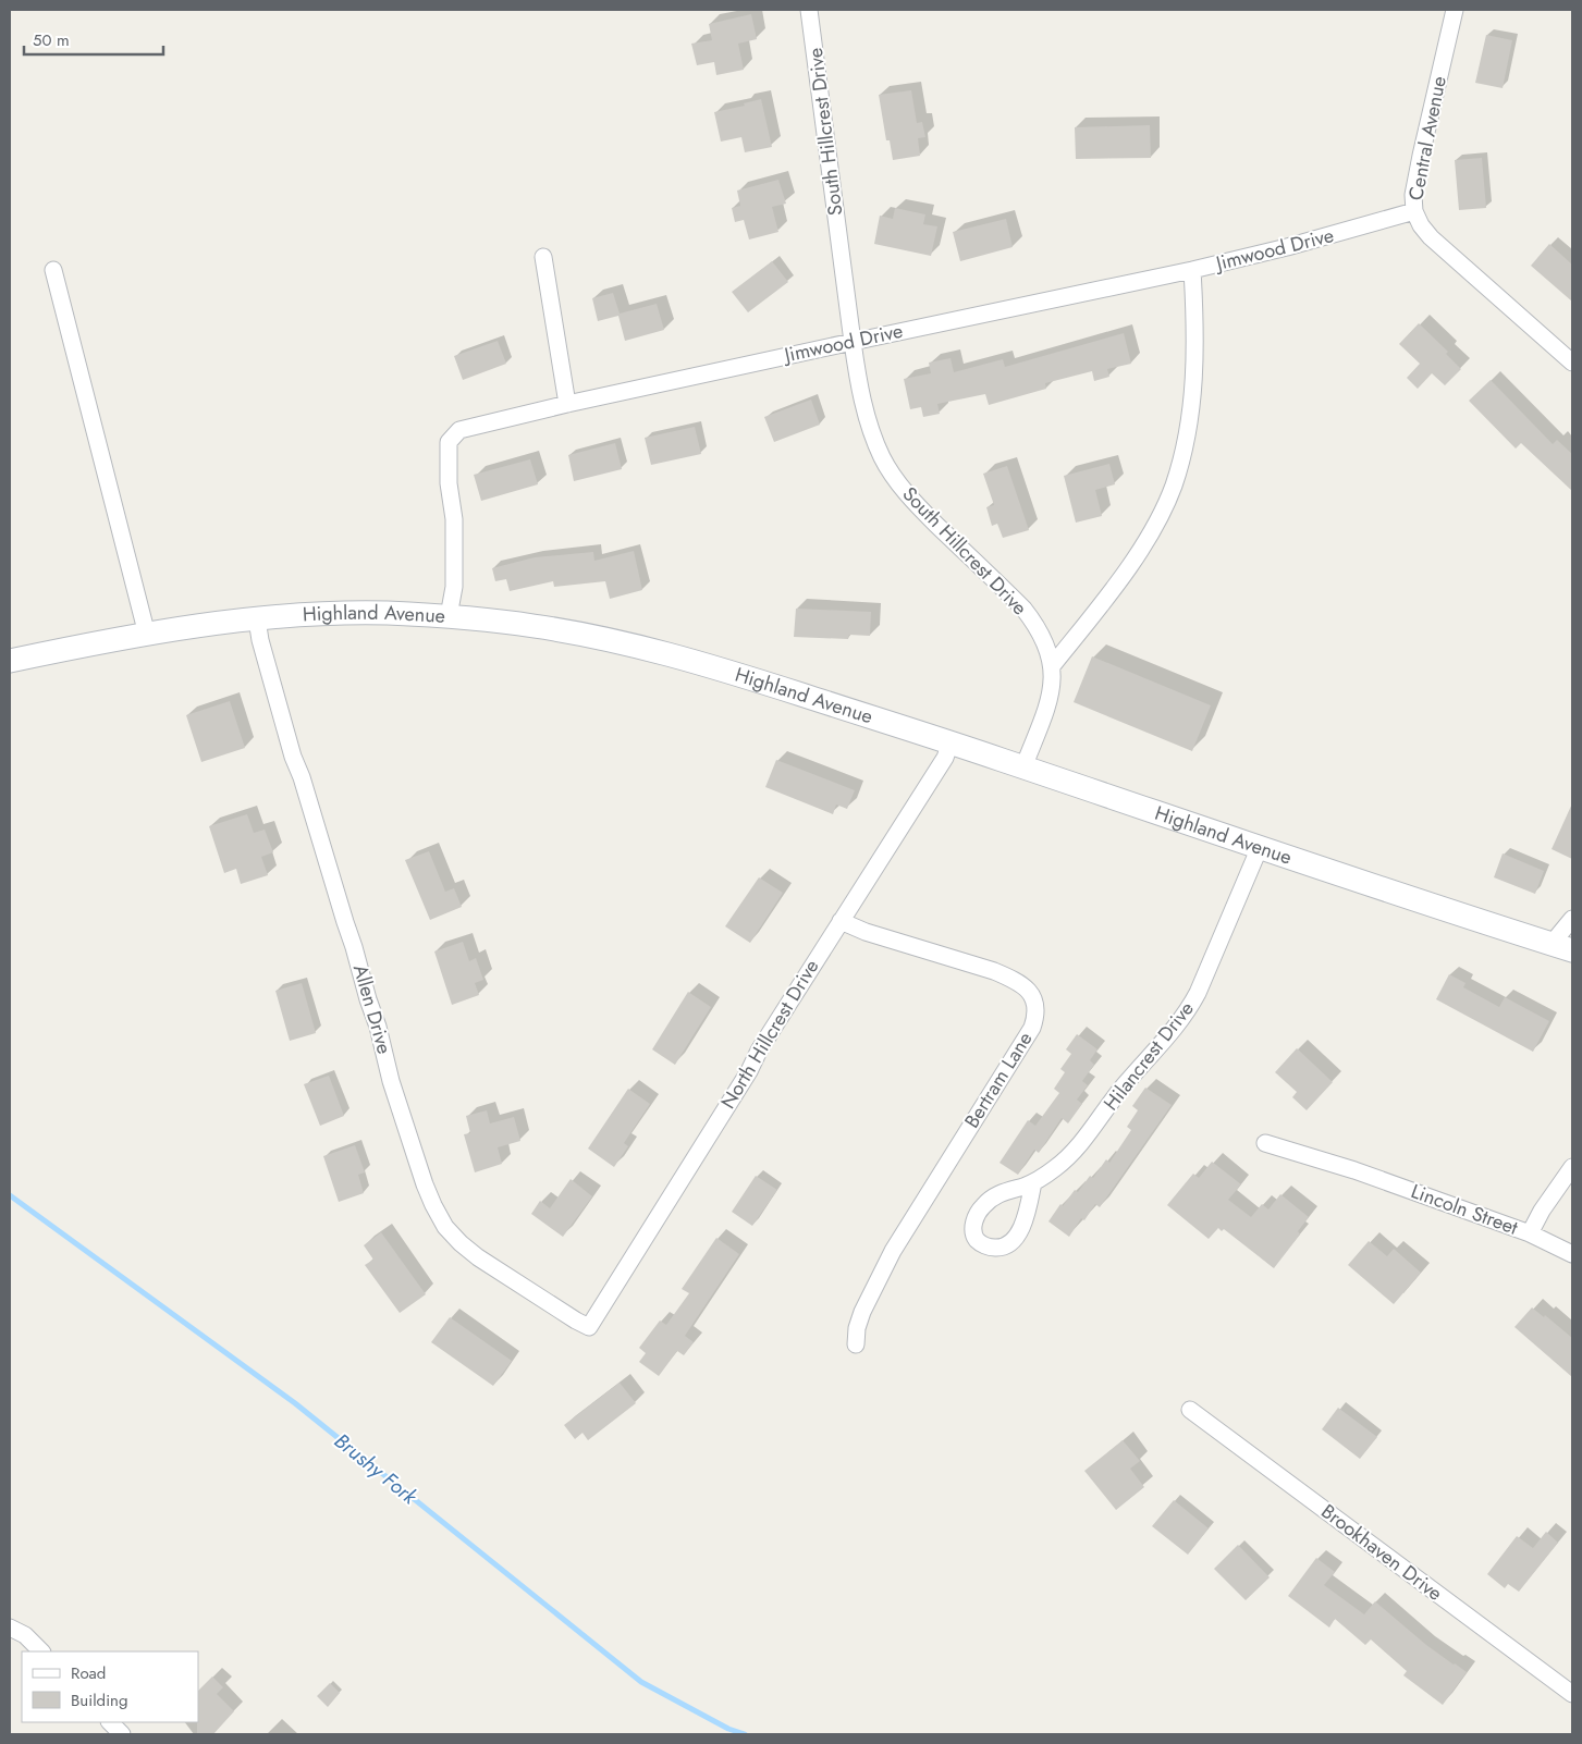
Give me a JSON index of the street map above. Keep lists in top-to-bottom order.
{
  "streets": {
    "main road": ["Highland Avenue"],
    "street": [
      "South Hillcrest Drive",
      "Central Avenue",
      "Jimwood Drive",
      "Allen Drive",
      "North Hillcrest Drive",
      "Hilancrest Drive",
      "Bertram Lane",
      "Lincoln Street",
      "Brookhaven Drive"
    ]
  },
  "crossings": [
    ["South Hillcrest Drive", "Jimwood Drive"],
    ["South Hillcrest Drive", "Highland Avenue"],
    ["Central Avenue", "Jimwood Drive"],
    ["Jimwood Drive", "Highland Avenue"],
    ["Highland Avenue", "Allen Drive"],
    ["Highland Avenue", "North Hillcrest Drive"],
    ["Highland Avenue", "Hilancrest Drive"],
    ["Allen Drive", "North Hillcrest Drive"],
    ["North Hillcrest Drive", "Bertram Lane"]
  ],
  "water": ["Brushy Fork"],
  "legend": ["Road", "Building"],
  "scale_bar": "50 m"
}
